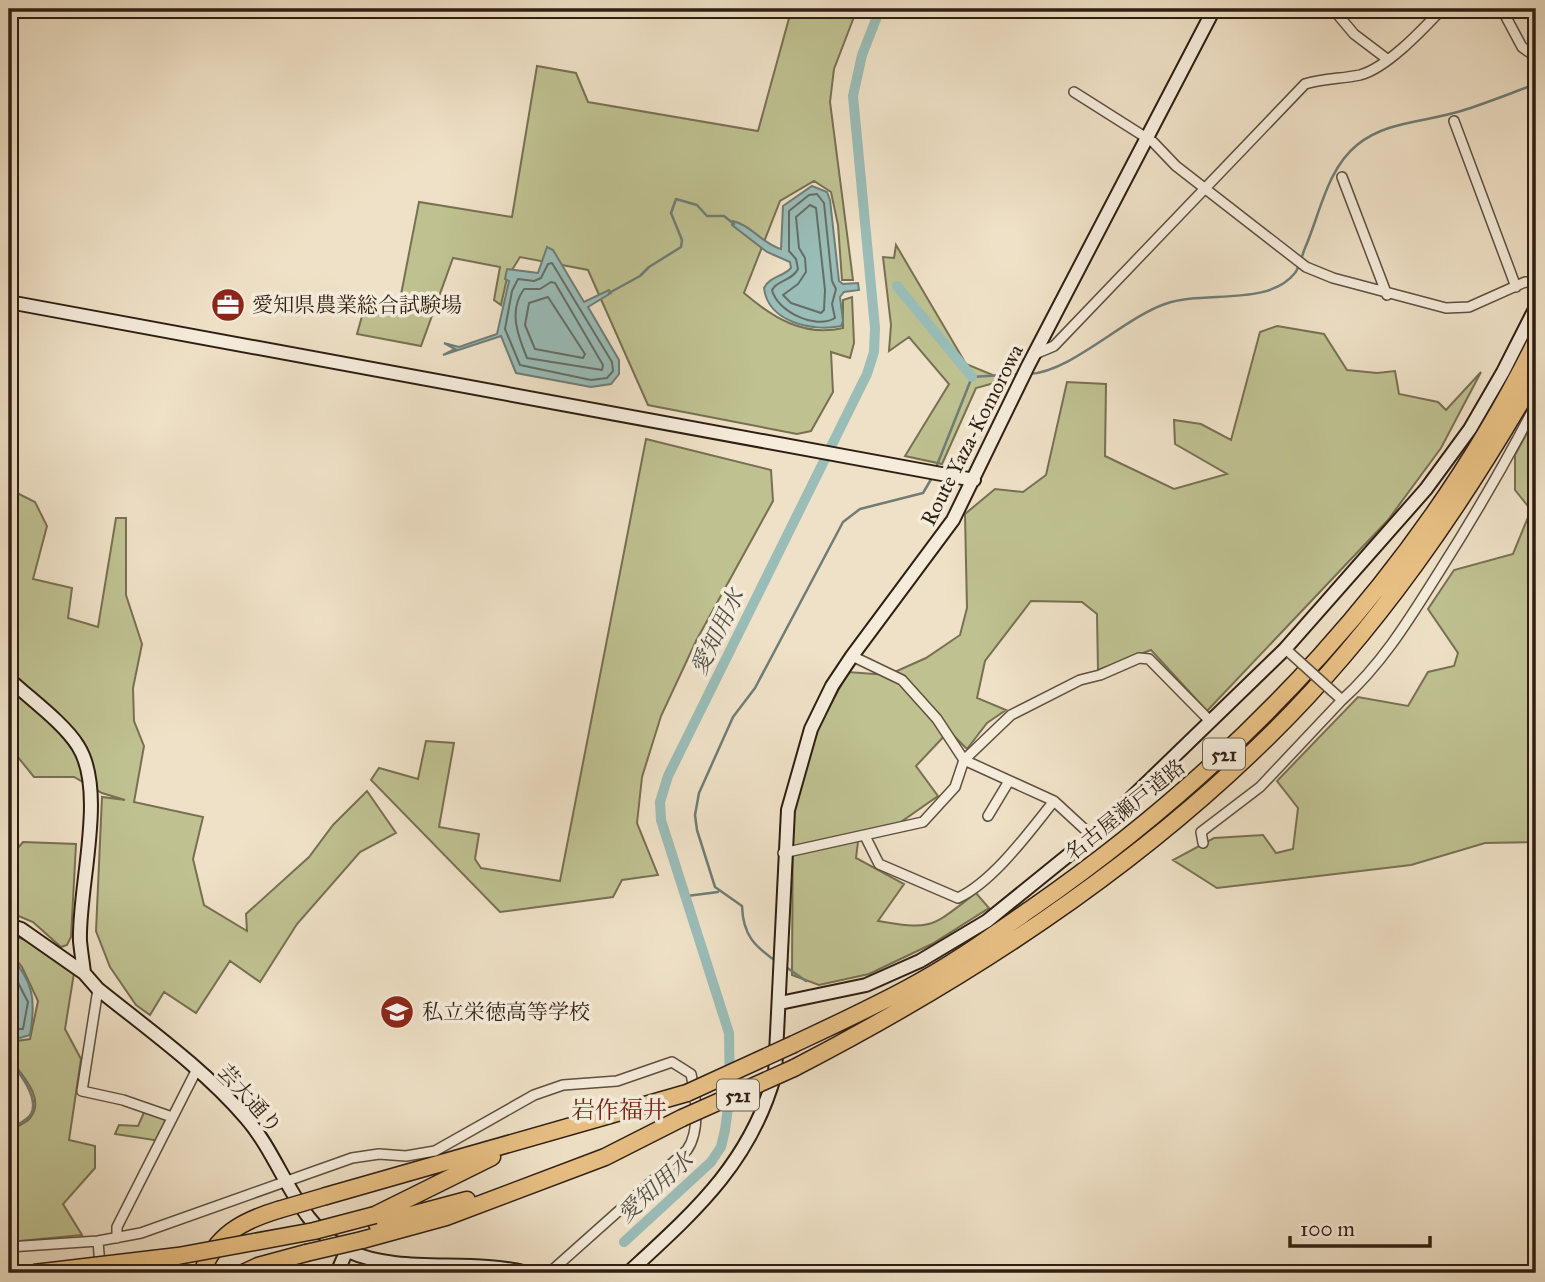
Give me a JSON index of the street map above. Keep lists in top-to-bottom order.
{
  "streets": {
    "highway": ["521", "名古屋瀬戸道路"],
    "main road": ["Route Yaza-Komorowa", "芸大通り"]
  },
  "districts": ["岩作福井"],
  "water": ["愛知用水"],
  "places": {
    "office": ["愛知県農業総合試験場"],
    "school or university": ["私立栄徳高等学校"]
  },
  "scale_bar": "100 m"
}
